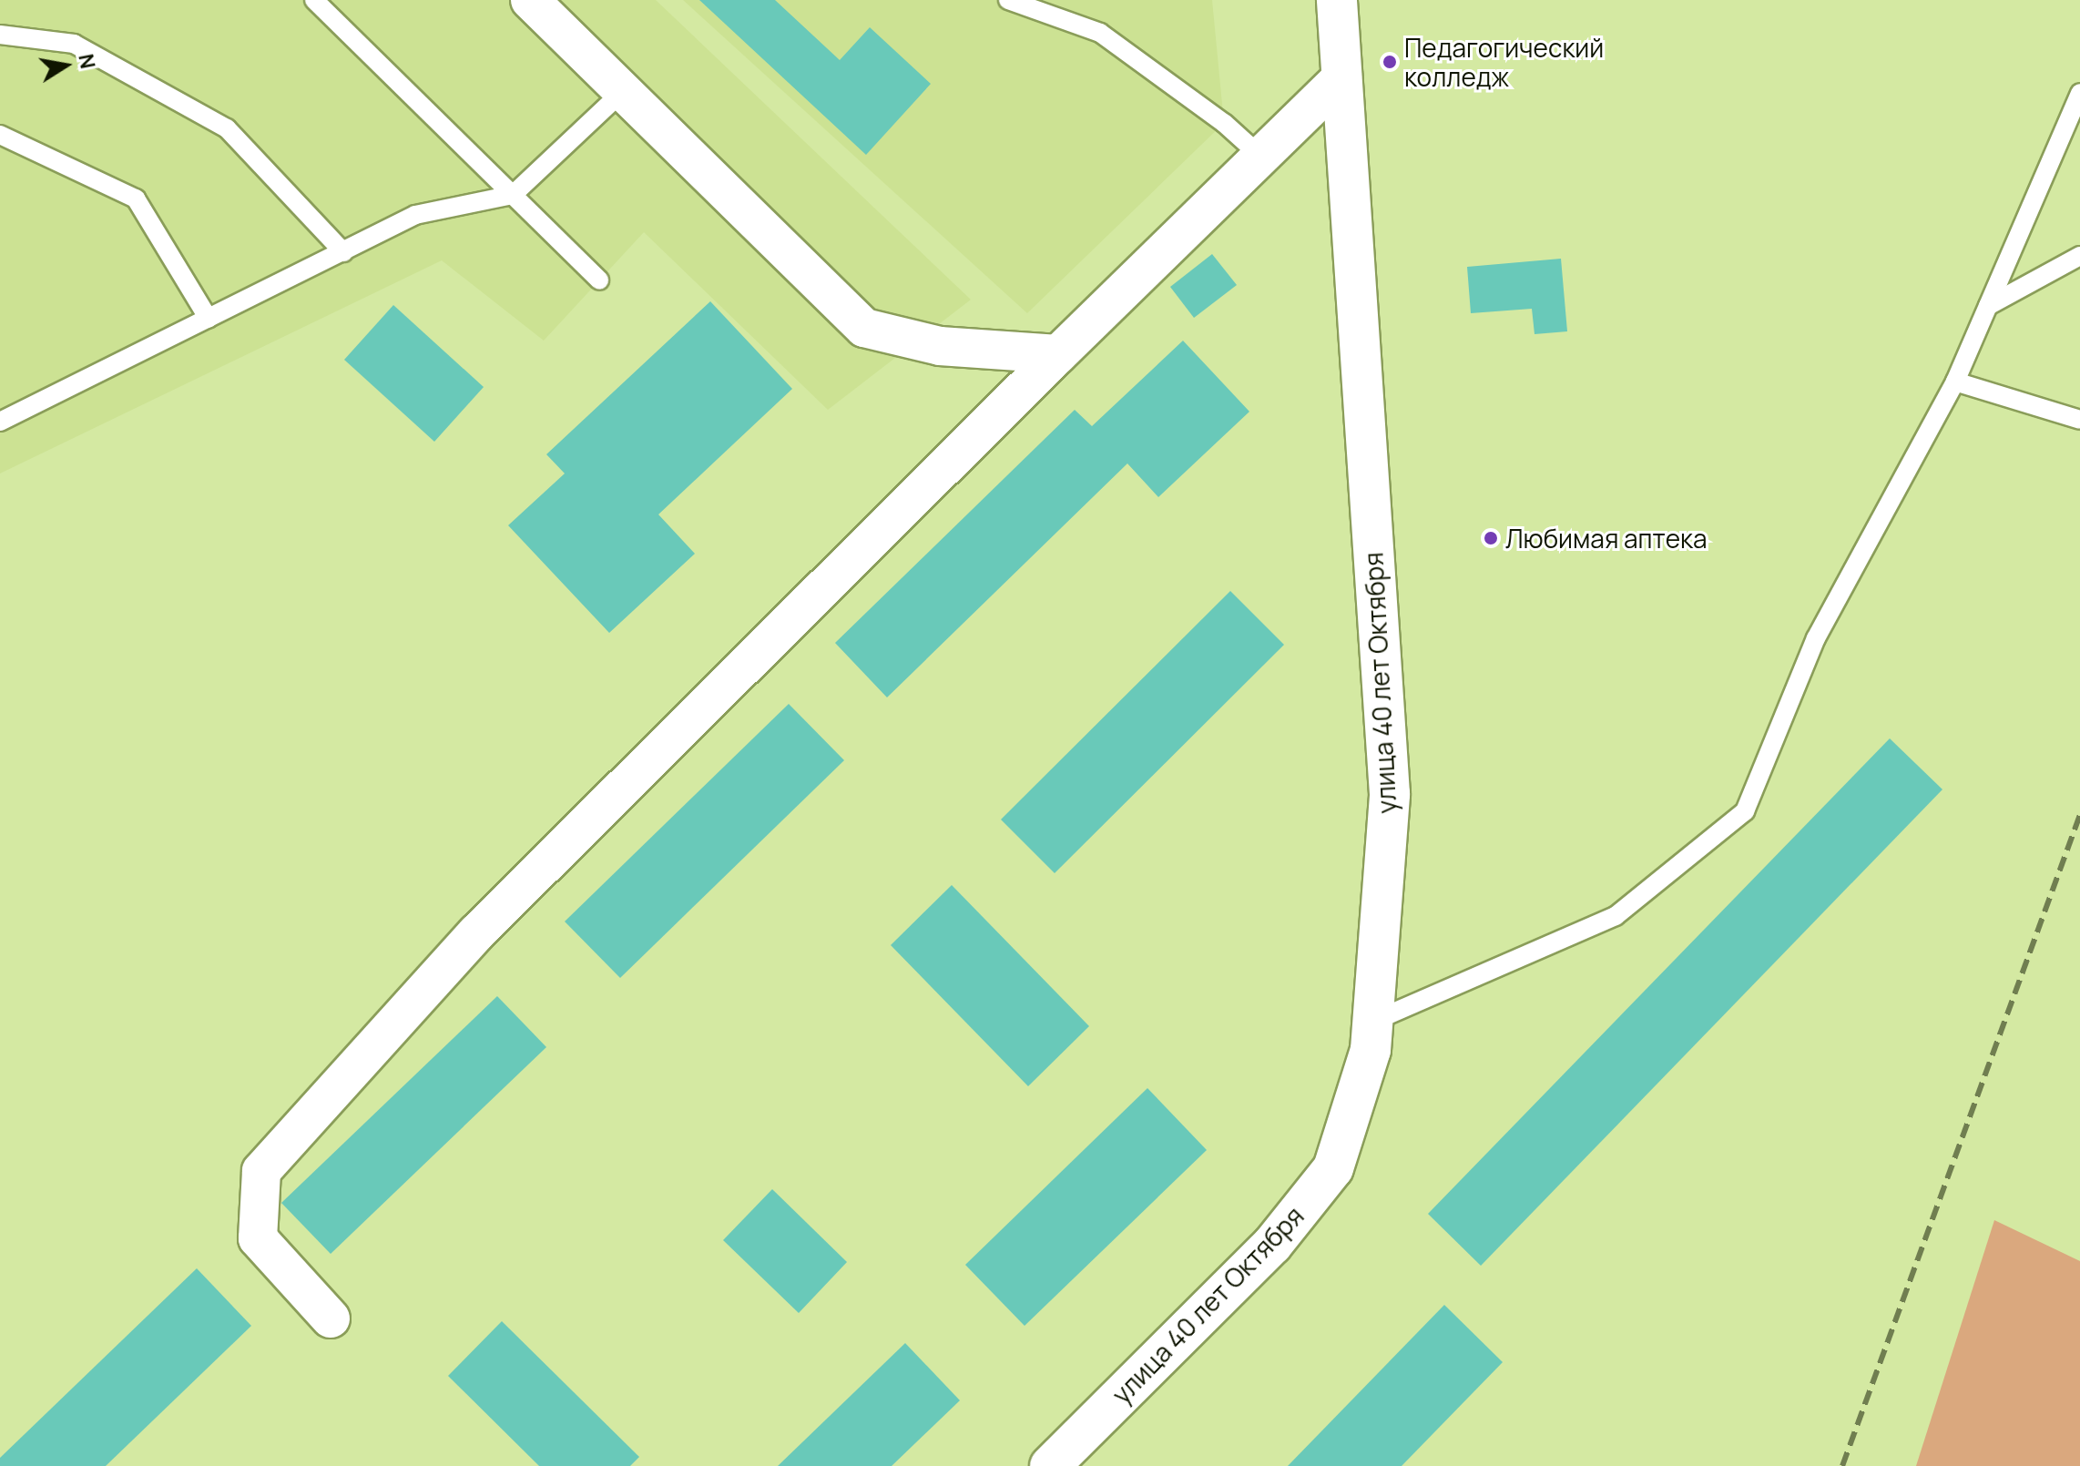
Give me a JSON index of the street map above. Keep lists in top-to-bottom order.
{
  "streets": {
    "main road": ["улица 40 лет Октября"]
  },
  "places": ["Педагогический колледж", "Любимая аптека"],
  "north": "right"
}
